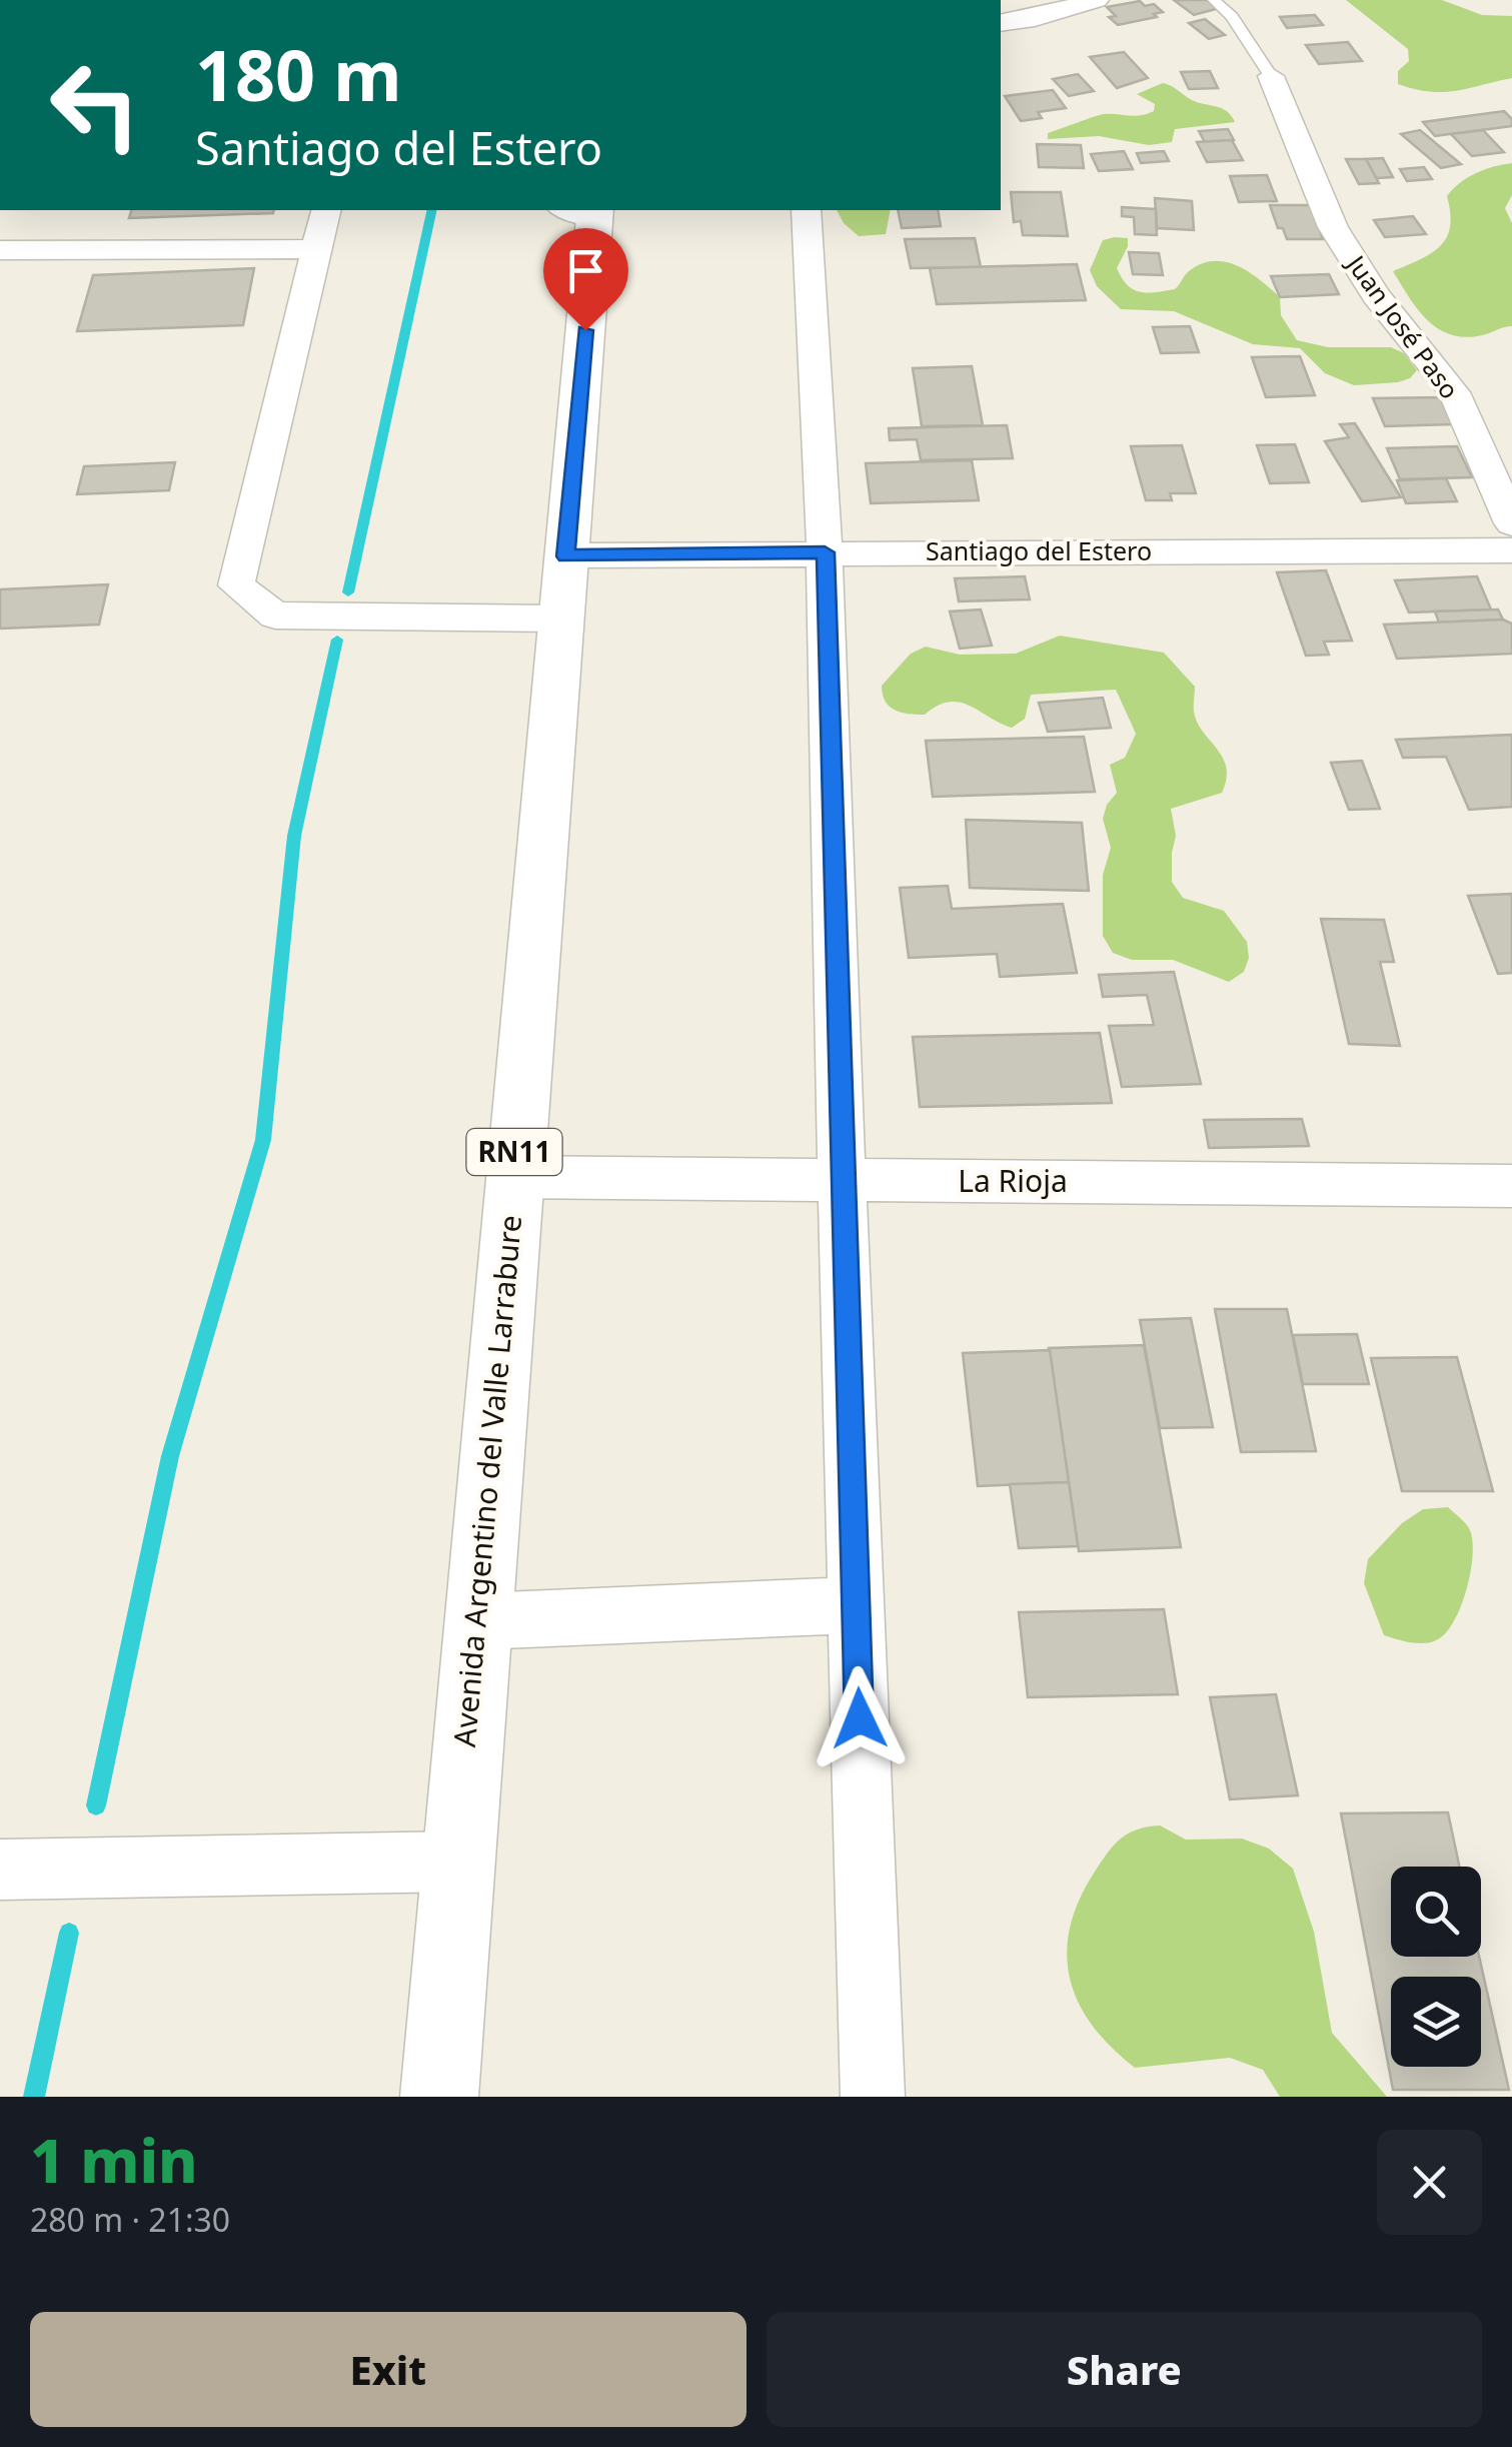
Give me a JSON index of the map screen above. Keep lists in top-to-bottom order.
{
  "streets": {
    "highway": ["RN11", "Avenida Argentino del Valle Larrabure"],
    "street": ["Juan José Paso", "Santiago del Estero", "La Rioja"]
  },
  "crossings": [
    ["Santiago del Estero", "Avenida Argentino del Valle Larrabure"],
    ["La Rioja", "Avenida Argentino del Valle Larrabure"]
  ],
  "page": {
    "turn": ["180 m", "Santiago del Estero"],
    "heading": ["1 min", "280 m · 21:30"],
    "buttons": ["Exit", "Share"]
  }
}
